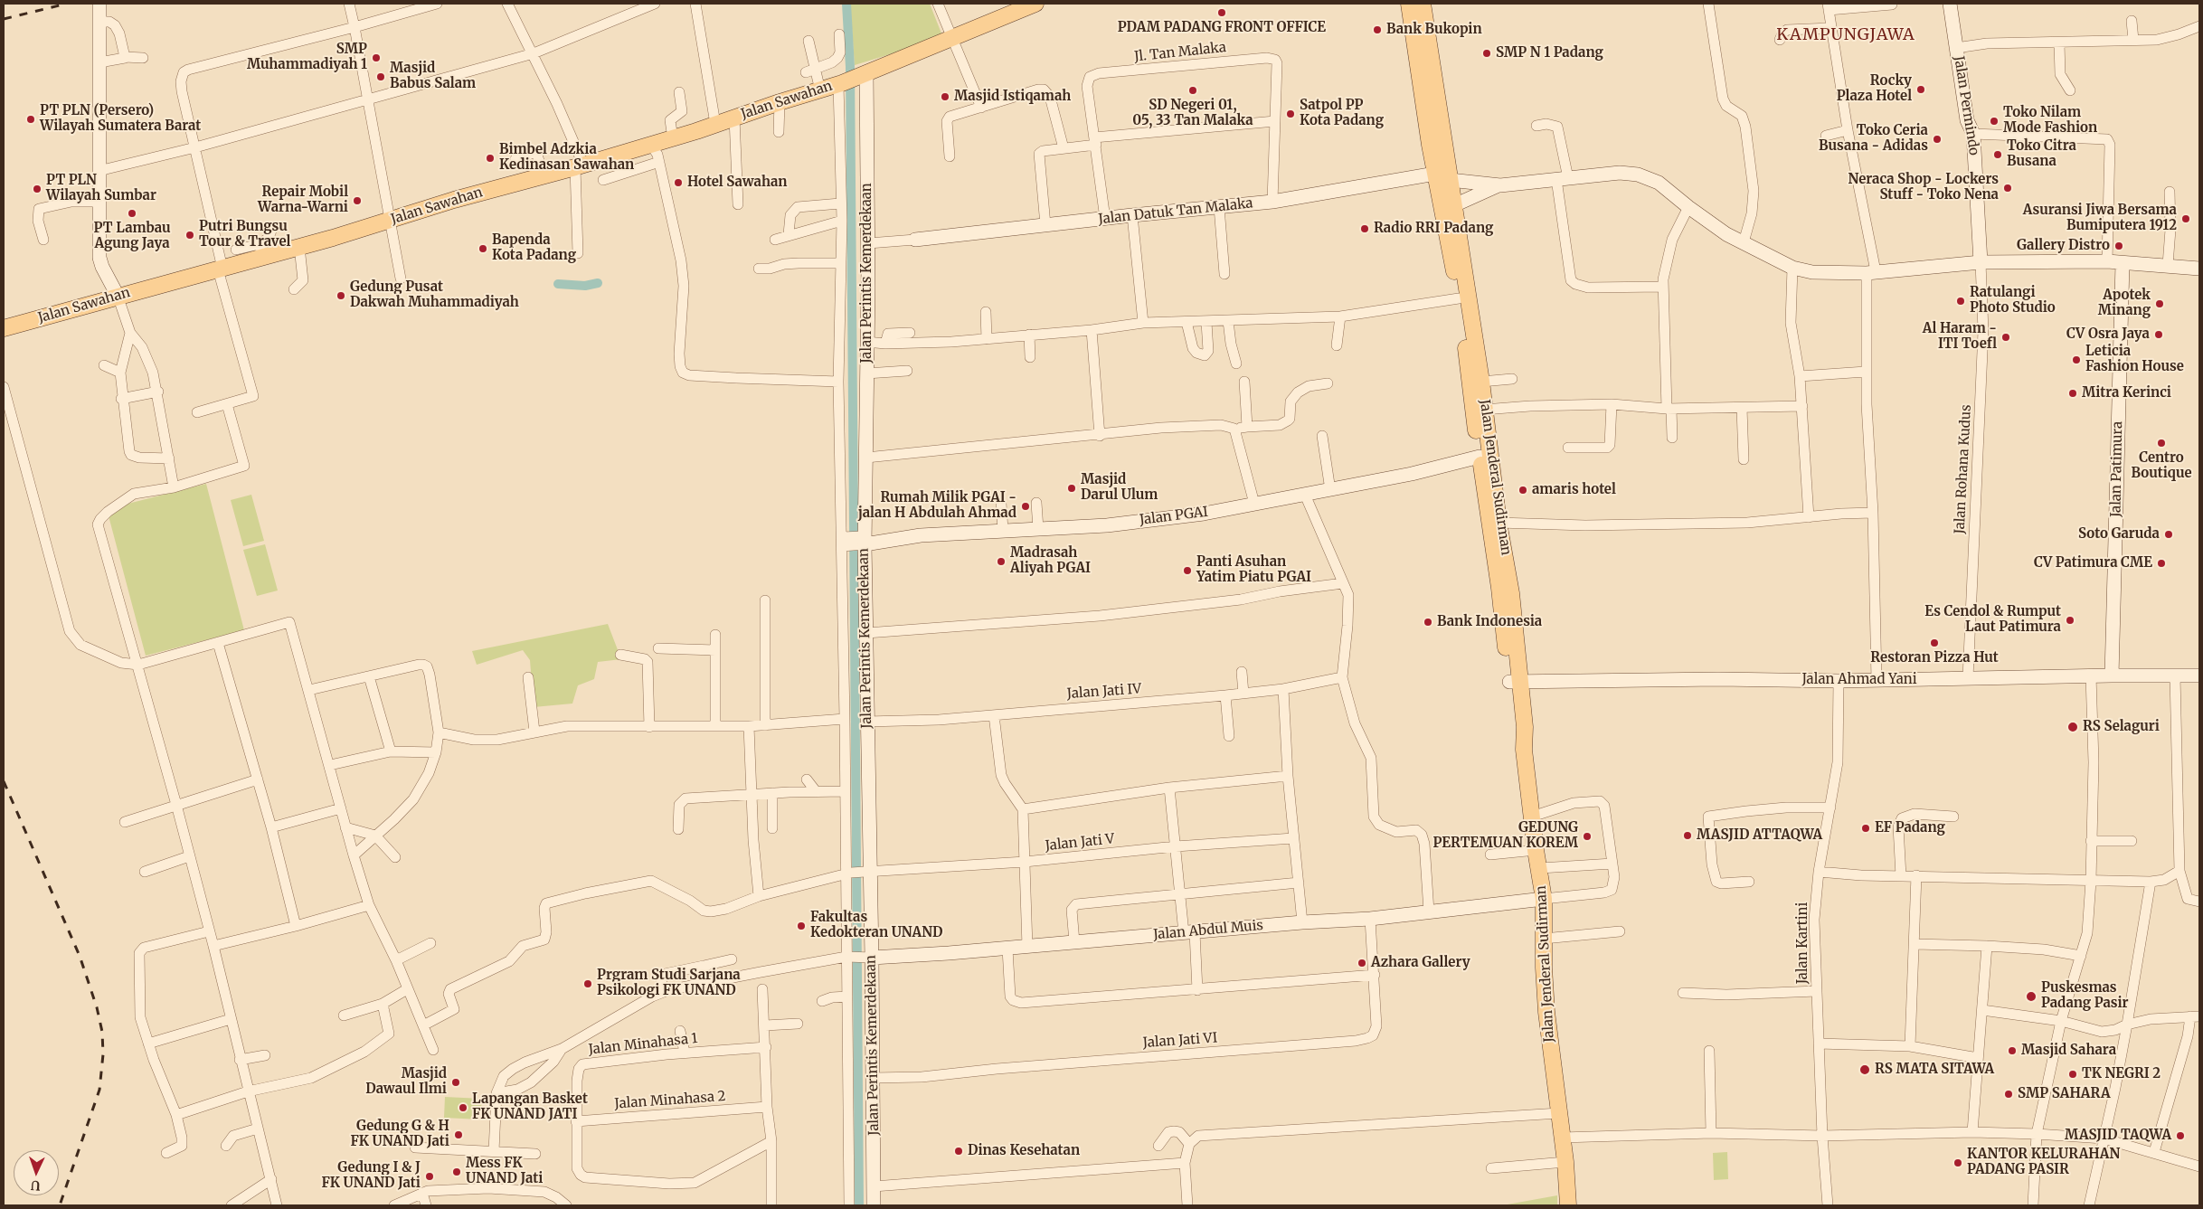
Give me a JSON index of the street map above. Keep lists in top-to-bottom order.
{
  "streets": {
    "main road": ["Jalan Sawahan", "Jalan Jenderal Sudirman"],
    "street": [
      "Jl. Tan Malaka",
      "Jalan Permindo",
      "Jalan Datuk Tan Malaka",
      "Jalan Perintis Kemerdekaan",
      "Jalan Rohana Kudus",
      "Jalan Patimura",
      "Jalan PGAI",
      "Jalan Ahmad Yani",
      "Jalan Jati IV",
      "Jalan Jati V",
      "Jalan Abdul Muis",
      "Jalan Kartini",
      "Jalan Jati VI",
      "Jalan Minahasa 1",
      "Jalan Minahasa 2"
    ]
  },
  "crossings": [
    ["Jl. Tan Malaka", "Jalan Datuk Tan Malaka"],
    ["Jalan Sawahan", "Jalan Perintis Kemerdekaan"],
    ["Jalan Permindo", "Jalan Rohana Kudus"],
    ["Jalan Datuk Tan Malaka", "Jalan Jenderal Sudirman"],
    ["Jalan Perintis Kemerdekaan", "Jalan PGAI"],
    ["Jalan Perintis Kemerdekaan", "Jalan Jati IV"],
    ["Jalan Perintis Kemerdekaan", "Jalan Jati V"],
    ["Jalan Perintis Kemerdekaan", "Jalan Abdul Muis"],
    ["Jalan Perintis Kemerdekaan", "Jalan Jati VI"],
    ["Jalan Rohana Kudus", "Jalan Ahmad Yani"],
    ["Jalan Patimura", "Jalan Ahmad Yani"],
    ["Jalan Jenderal Sudirman", "Jalan Ahmad Yani"],
    ["Jalan Jenderal Sudirman", "Jalan Abdul Muis"],
    ["Jalan Ahmad Yani", "Jalan Kartini"],
    ["Jalan Abdul Muis", "Jalan Jati VI"],
    ["Jalan Minahasa 1", "Jalan Minahasa 2"]
  ],
  "districts": ["KAMPUNGJAWA"],
  "places": [
    "PDAM PADANG FRONT OFFICE",
    "Bank Bukopin",
    "SMP N 1 Padang",
    "SMP Muhammadiyah 1",
    "Masjid Babus Salam",
    "Rocky Plaza Hotel",
    "SD Negeri 01, 05, 33 Tan Malaka",
    "Masjid Istiqamah",
    "Satpol PP Kota Padang",
    "PT PLN (Persero) Wilayah Sumatera Barat",
    "Toko Nilam Mode Fashion",
    "Toko Ceria Busana - Adidas",
    "Toko Citra Busana",
    "Bimbel Adzkia Kedinasan Sawahan",
    "Hotel Sawahan",
    "Neraca Shop - Lockers Stuff - Toko Nena",
    "PT PLN Wilayah Sumbar",
    "Repair Mobil Warna-Warni",
    "PT Lambau Agung Jaya",
    "Asuransi Jiwa Bersama Bumiputera 1912",
    "Radio RRI Padang",
    "Putri Bungsu Tour & Travel",
    "Gallery Distro",
    "Bapenda Kota Padang",
    "Gedung Pusat Dakwah Muhammadiyah",
    "Ratulangi Photo Studio",
    "Apotek Minang",
    "CV Osra Jaya",
    "Al Haram - ITI Toefl",
    "Leticia Fashion House",
    "Mitra Kerinci",
    "Centro Boutique",
    "Masjid Darul Ulum",
    "amaris hotel",
    "Rumah Milik PGAI - jalan H Abdulah Ahmad",
    "Soto Garuda",
    "Madrasah Aliyah PGAI",
    "CV Patimura CME",
    "Panti Asuhan Yatim Piatu PGAI",
    "Es Cendol & Rumput Laut Patimura",
    "Bank Indonesia",
    "Restoran Pizza Hut",
    "RS Selaguri",
    "EF Padang",
    "MASJID ATTAQWA",
    "GEDUNG PERTEMUAN KOREM",
    "Fakultas Kedokteran UNAND",
    "Azhara Gallery",
    "Prgram Studi Sarjana Psikologi FK UNAND",
    "Puskesmas Padang Pasir",
    "Masjid Sahara",
    "RS MATA SITAWA",
    "TK NEGRI 2",
    "Masjid Dawaul Ilmi",
    "SMP SAHARA",
    "Lapangan Basket FK UNAND JATI",
    "Gedung G & H FK UNAND Jati",
    "MASJID TAQWA",
    "Dinas Kesehatan",
    "KANTOR KELURAHAN PADANG PASIR",
    "Mess FK UNAND Jati",
    "Gedung I & J FK UNAND Jati"
  ],
  "north": "bottom"
}
